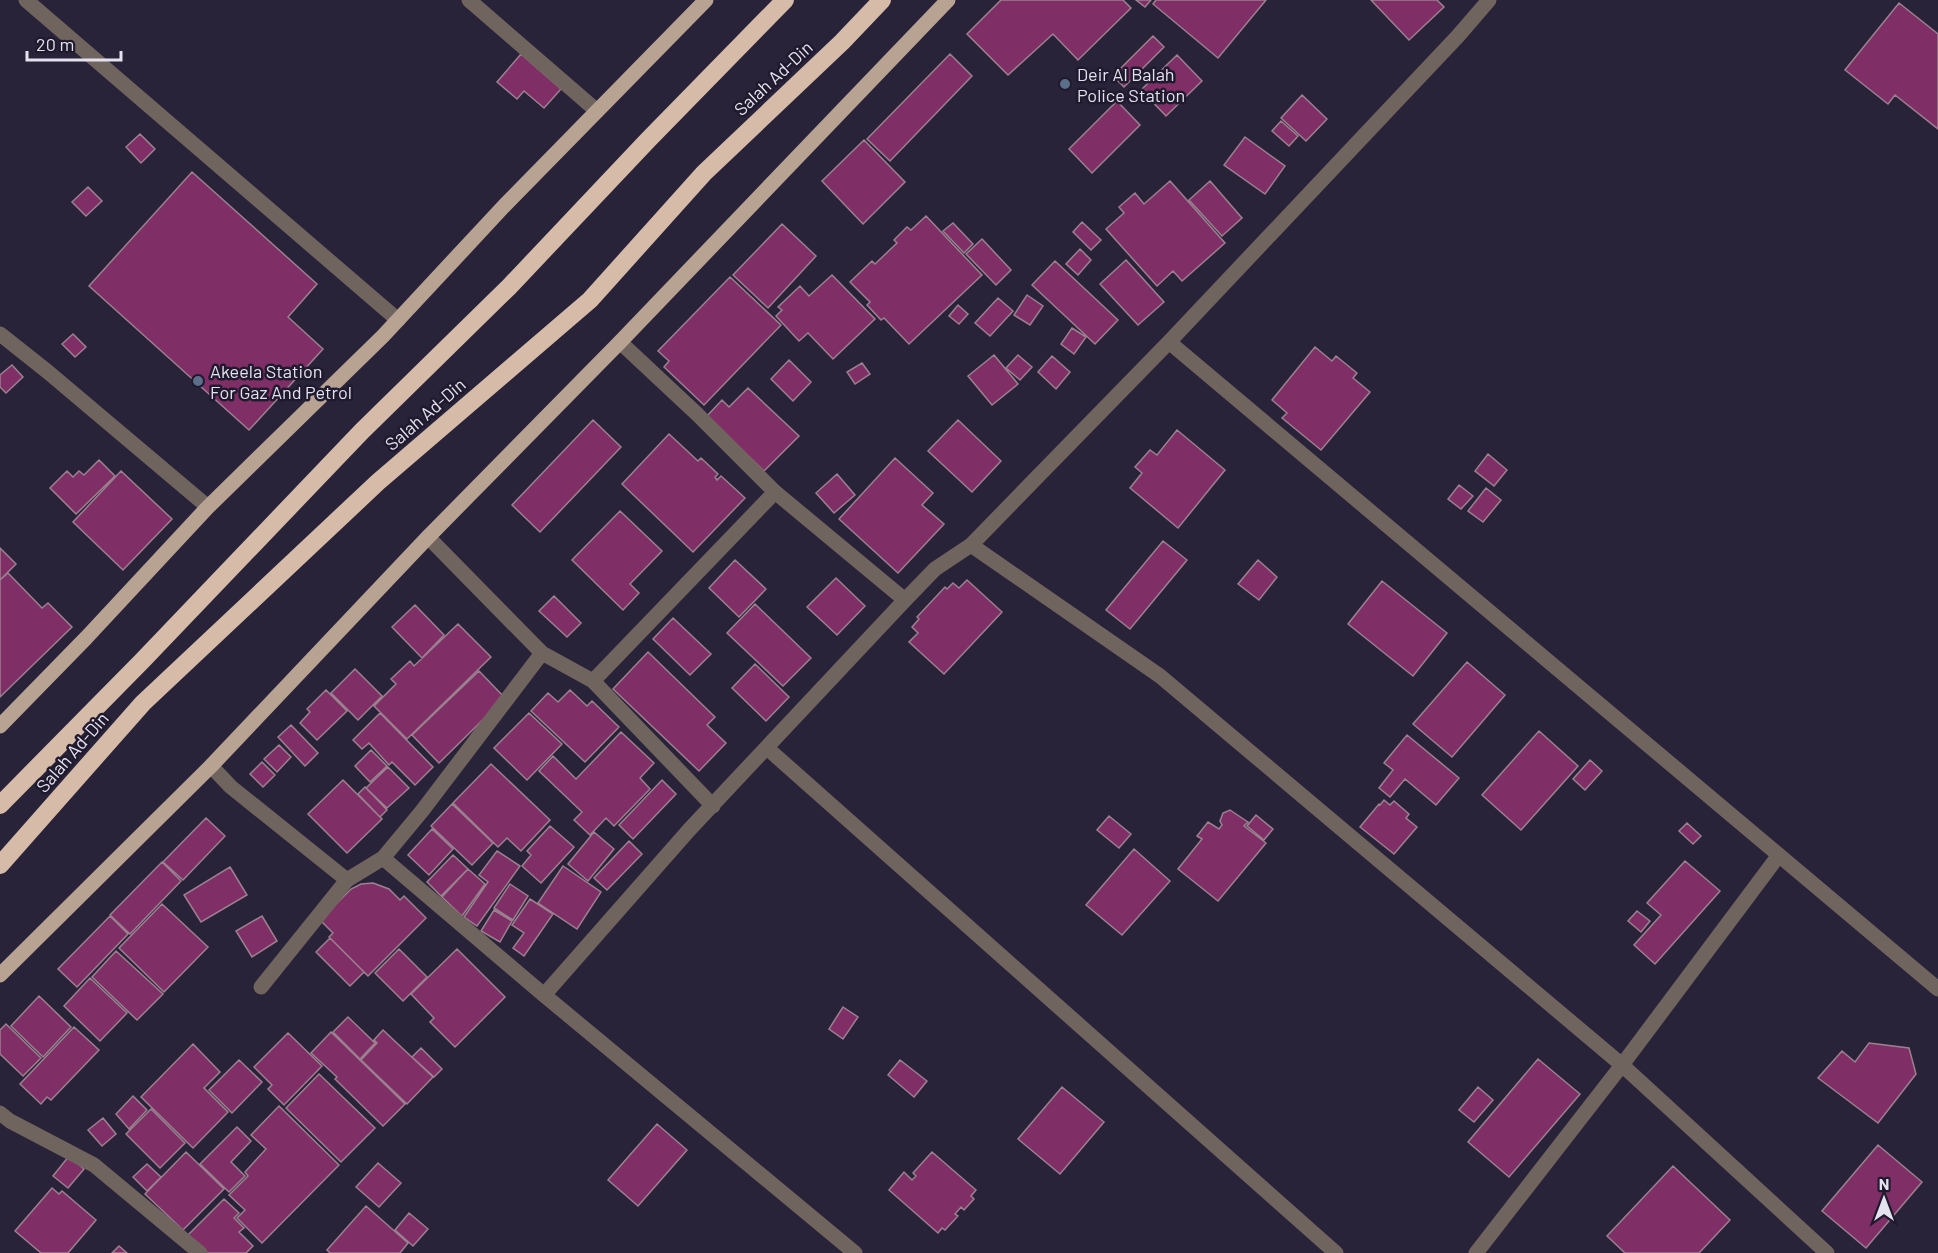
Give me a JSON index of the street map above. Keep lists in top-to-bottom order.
{
  "streets": {
    "highway": ["Salah Ad-Din"]
  },
  "places": ["Deir Al Balah Police Station", "Akeela Station For Gaz And Petrol"],
  "scale_bar": "20 m",
  "north": "top"
}
